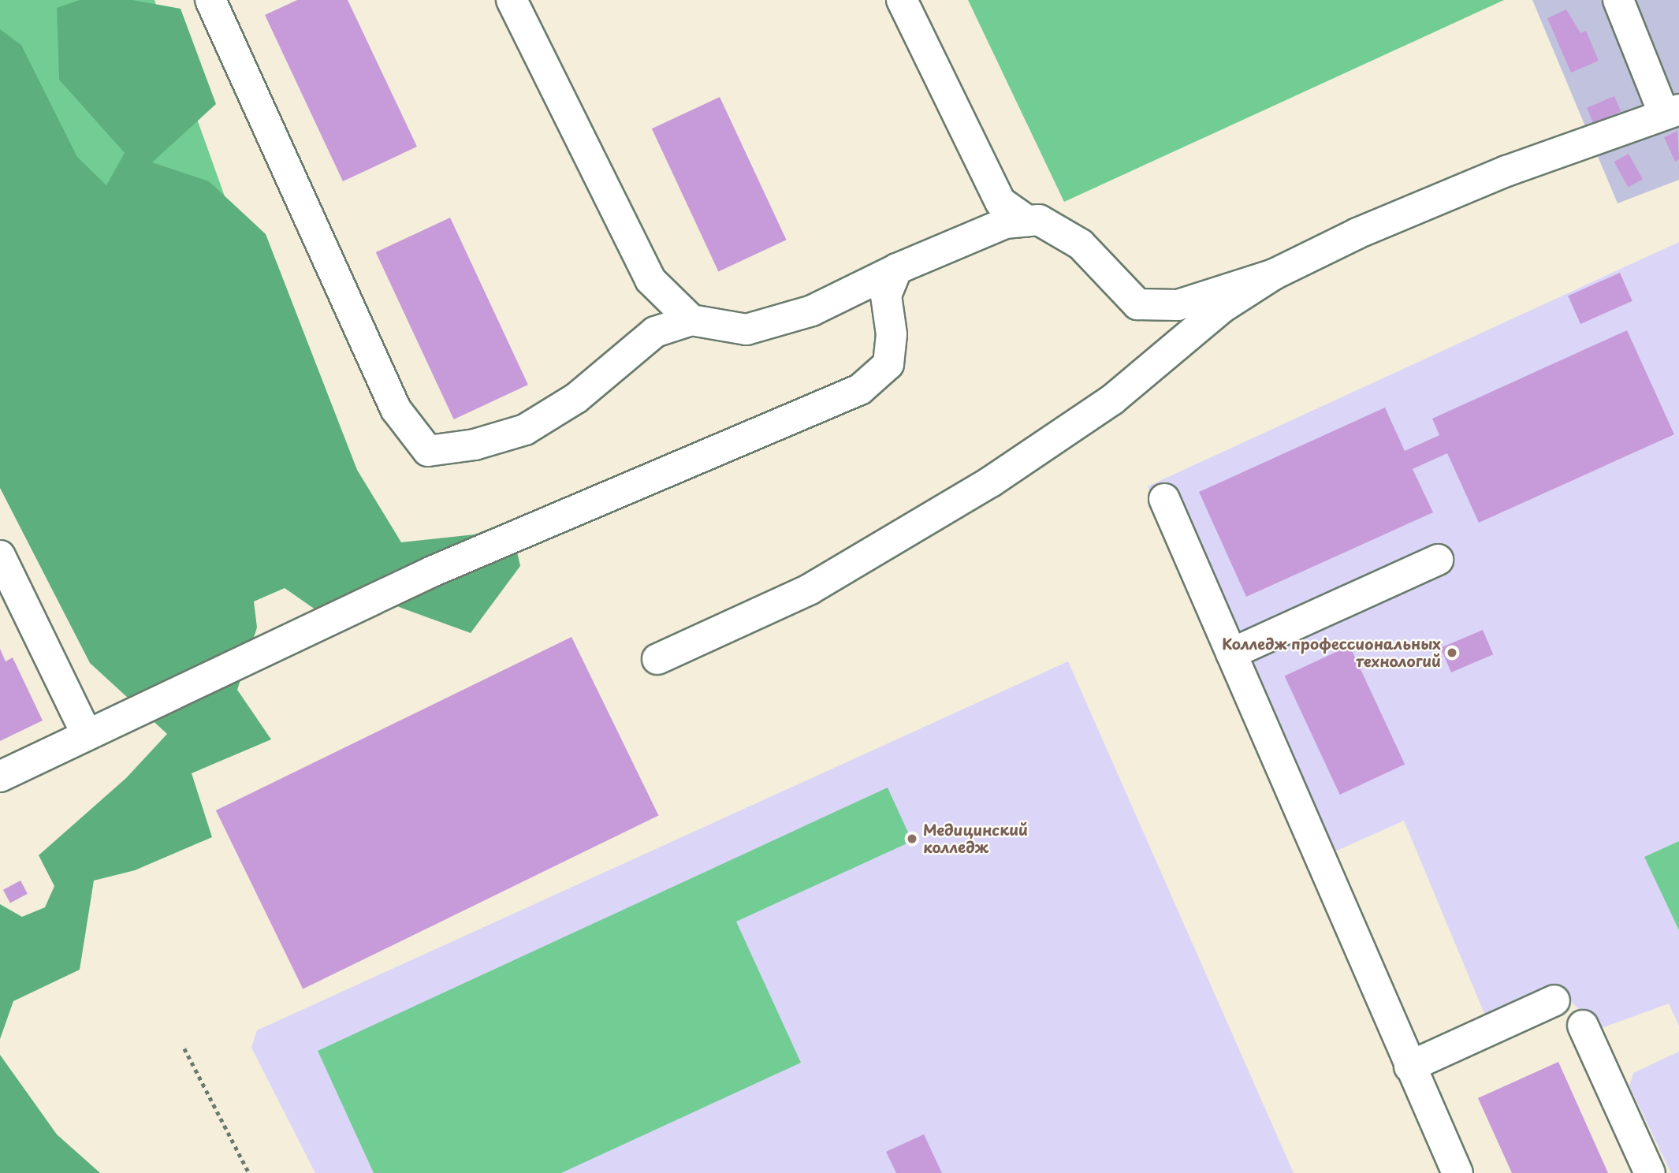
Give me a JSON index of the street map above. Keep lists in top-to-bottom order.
{
  "places": ["Колледж профессиональных технологий", "Медицинский колледж"]
}
